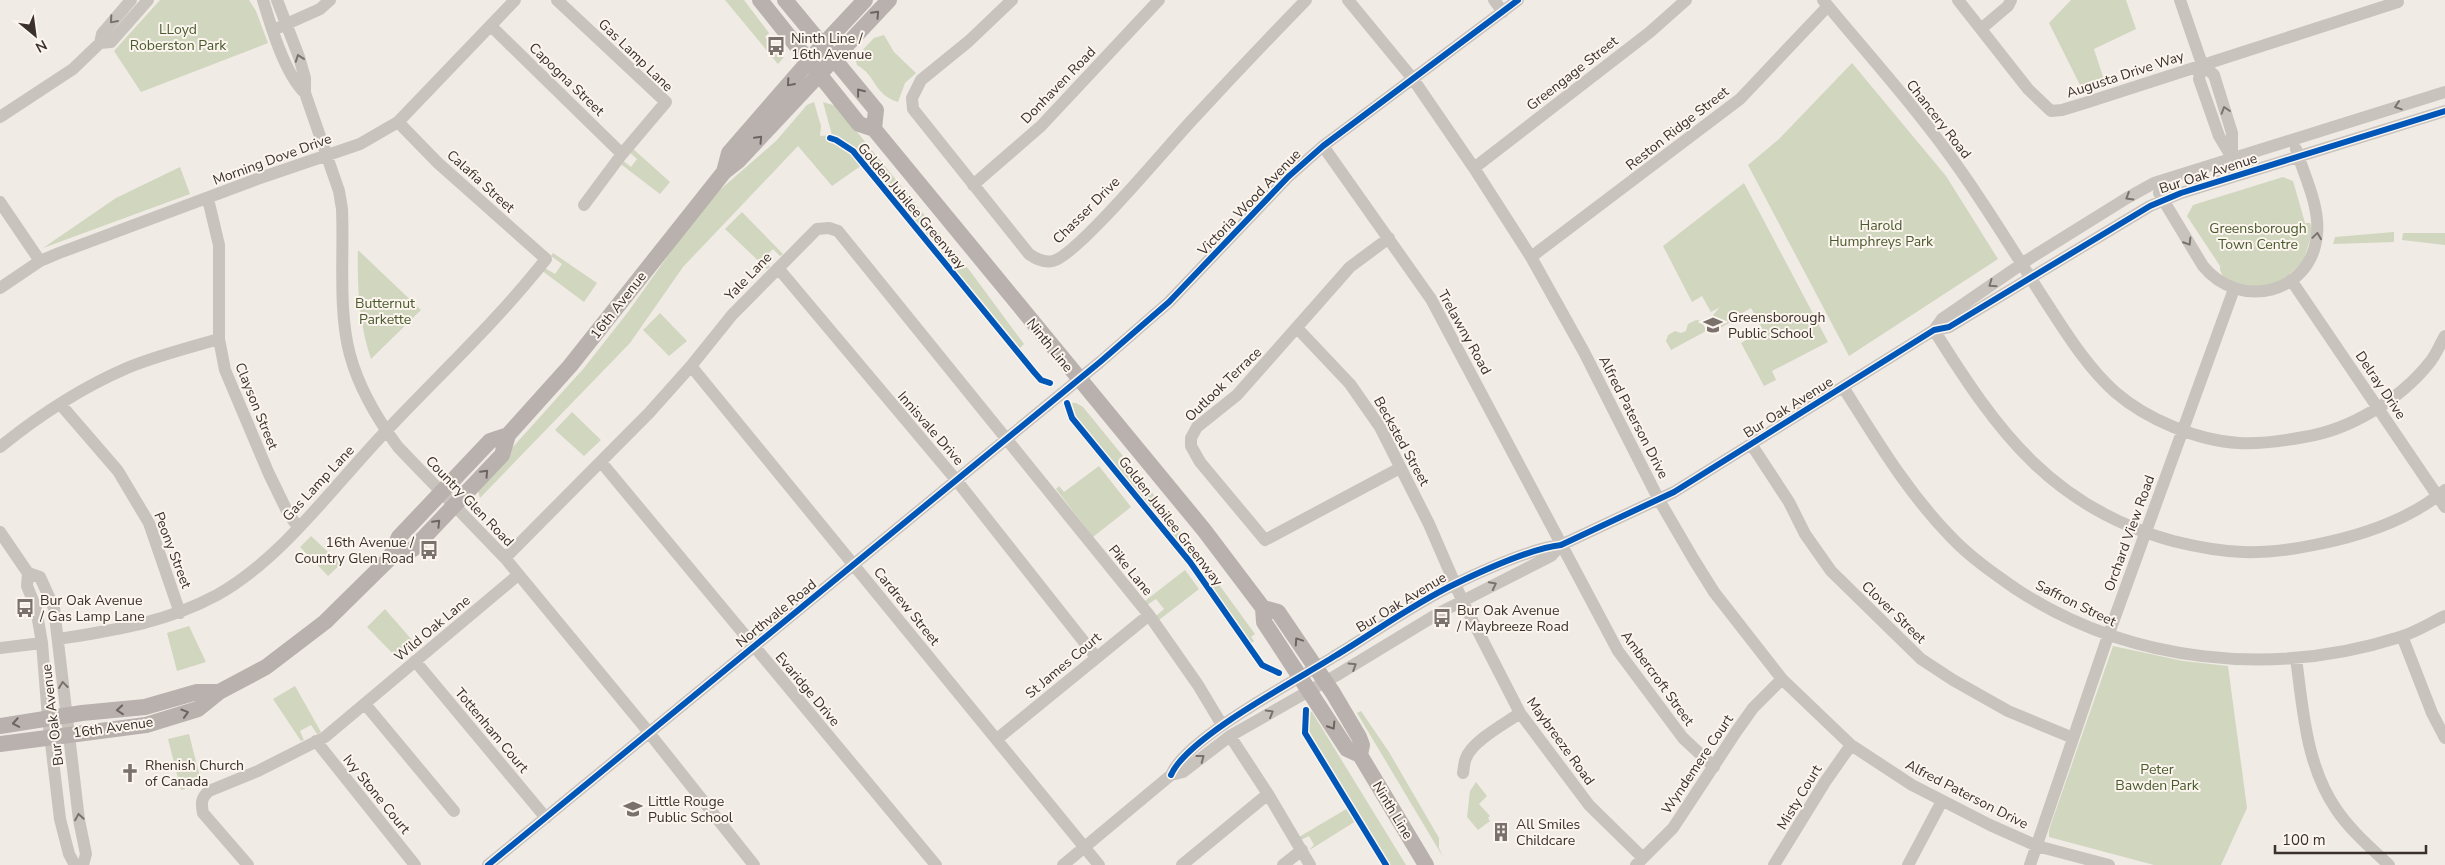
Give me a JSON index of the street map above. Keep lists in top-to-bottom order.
{
  "streets": {
    "main road": ["16th Avenue", "Ninth Line"],
    "street": [
      "Gas Lamp Lane",
      "Greengage Street",
      "Augusta Drive Way",
      "Capogna Street",
      "Donhaven Road",
      "Chancery Road",
      "Reston Ridge Street",
      "Morning Dove Drive",
      "Bur Oak Avenue",
      "Calafia Street",
      "Victoria Wood Avenue",
      "Chasser Drive",
      "Yale Lane",
      "Trelawny Road",
      "Outlook Terrace",
      "Delray Drive",
      "Clayson Street",
      "Alfred Paterson Drive",
      "Innisvale Drive",
      "Becksted Street",
      "Country Glen Road",
      "Orchard View Road",
      "Peony Street",
      "Pike Lane",
      "Saffron Street",
      "Cardrew Street",
      "Clover Street",
      "Northvale Road",
      "Wild Oak Lane",
      "St James Court",
      "Ambercroft Street",
      "Evaridge Drive",
      "Tottenham Court",
      "Maybreeze Road",
      "Wyndemere Court",
      "Ivy Stone Court",
      "Misty Court"
    ],
    "cycle path": ["Golden Jubilee Greenway"]
  },
  "crossings": [
    ["Gas Lamp Lane", "Capogna Street"],
    ["Gas Lamp Lane", "Bur Oak Avenue"],
    ["Gas Lamp Lane", "Calafia Street"],
    ["Gas Lamp Lane", "Clayson Street"],
    ["Gas Lamp Lane", "Country Glen Road"],
    ["Gas Lamp Lane", "Peony Street"],
    ["Greengage Street", "Alfred Paterson Drive"],
    ["Capogna Street", "Morning Dove Drive"],
    ["Donhaven Road", "Chasser Drive"],
    ["Chancery Road", "Reston Ridge Street"],
    ["Chancery Road", "Bur Oak Avenue"],
    ["Chancery Road", "Delray Drive"],
    ["Chancery Road", "Orchard View Road"],
    ["Reston Ridge Street", "Alfred Paterson Drive"],
    ["Morning Dove Drive", "Calafia Street"],
    ["Morning Dove Drive", "Clayson Street"],
    ["Morning Dove Drive", "Country Glen Road"],
    ["Bur Oak Avenue", "16th Avenue"],
    ["Bur Oak Avenue", "Trelawny Road"],
    ["Bur Oak Avenue", "Ninth Line"],
    ["Bur Oak Avenue", "Alfred Paterson Drive"],
    ["Bur Oak Avenue", "Becksted Street"],
    ["Bur Oak Avenue", "Pike Lane"],
    ["Bur Oak Avenue", "Saffron Street"],
    ["Bur Oak Avenue", "Cardrew Street"],
    ["Bur Oak Avenue", "Clover Street"],
    ["Bur Oak Avenue", "Ambercroft Street"],
    ["Bur Oak Avenue", "Maybreeze Road"],
    ["Victoria Wood Avenue", "Trelawny Road"],
    ["Victoria Wood Avenue", "Ninth Line"],
    ["Victoria Wood Avenue", "Alfred Paterson Drive"],
    ["Victoria Wood Avenue", "Northvale Road"],
    ["Yale Lane", "Innisvale Drive"],
    ["Yale Lane", "Country Glen Road"],
    ["Yale Lane", "Pike Lane"],
    ["Yale Lane", "Cardrew Street"],
    ["Yale Lane", "Northvale Road"],
    ["Yale Lane", "Evaridge Drive"],
    ["16th Avenue", "Ninth Line"],
    ["16th Avenue", "Country Glen Road"],
    ["Trelawny Road", "Outlook Terrace"],
    ["Trelawny Road", "Ambercroft Street"],
    ["Ninth Line", "Northvale Road"],
    ["Outlook Terrace", "Becksted Street"],
    ["Alfred Paterson Drive", "Orchard View Road"],
    ["Alfred Paterson Drive", "Wyndemere Court"],
    ["Alfred Paterson Drive", "Misty Court"],
    ["Innisvale Drive", "Northvale Road"],
    ["Innisvale Drive", "St James Court"],
    ["Country Glen Road", "Northvale Road"],
    ["Country Glen Road", "Wild Oak Lane"],
    ["Orchard View Road", "Saffron Street"],
    ["Orchard View Road", "Clover Street"],
    ["Pike Lane", "Northvale Road"],
    ["Pike Lane", "St James Court"],
    ["Cardrew Street", "Northvale Road"],
    ["Cardrew Street", "St James Court"],
    ["Northvale Road", "Evaridge Drive"],
    ["Northvale Road", "Tottenham Court"],
    ["Wild Oak Lane", "Tottenham Court"],
    ["Wild Oak Lane", "Ivy Stone Court"],
    ["Ambercroft Street", "Wyndemere Court"],
    ["Maybreeze Road", "Wyndemere Court"]
  ],
  "parks": [
    "LLoyd Roberston Park",
    "Harold Humphreys Park",
    "Greensborough Town Centre",
    "Butternut Parkette",
    "Peter Bawden Park"
  ],
  "places": {
    "bus stop": [
      "Ninth Line / 16th Avenue",
      "16th Avenue / Country Glen Road",
      "Bur Oak Avenue / Gas Lamp Lane",
      "Bur Oak Avenue / Maybreeze Road"
    ],
    "school or university": ["Greensborough Public School", "Little Rouge Public School"],
    "church": ["Rhenish Church of Canada"],
    "building": ["All Smiles Childcare"]
  },
  "scale_bar": "100 m",
  "north": "bottom right"
}
